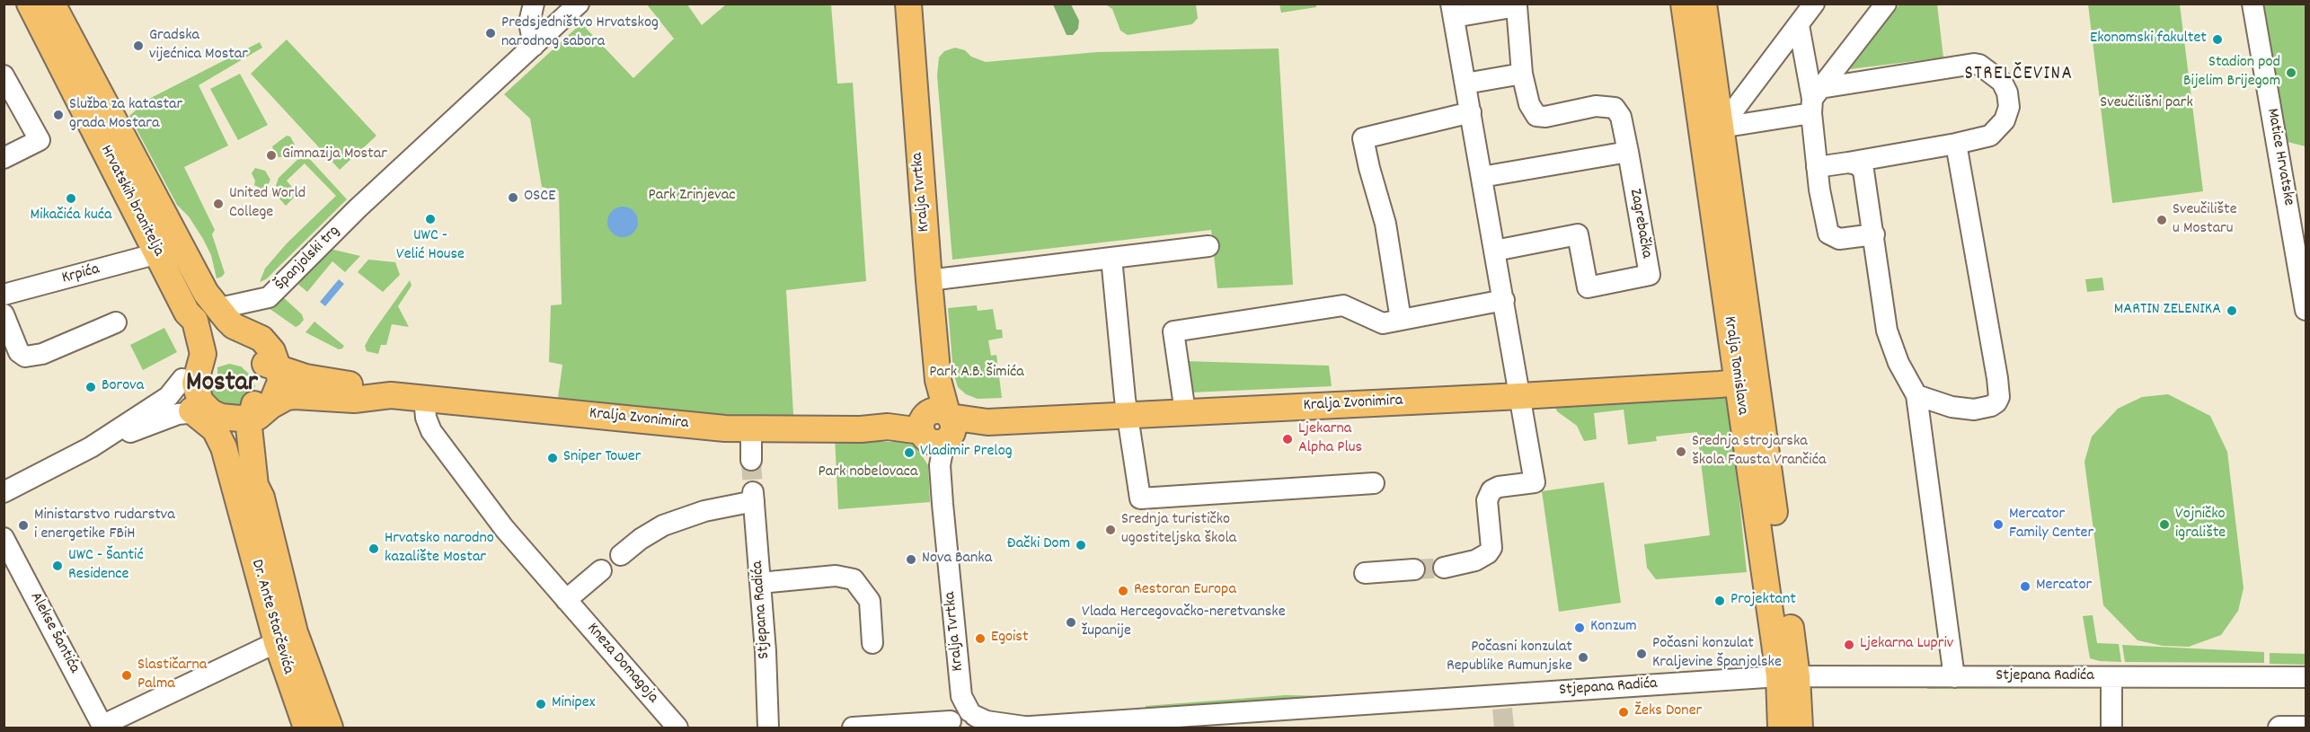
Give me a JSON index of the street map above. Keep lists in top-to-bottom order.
{
  "streets": {
    "main road": [
      "Kralja Tvrtka",
      "Hrvatskih branitelja",
      "Kralja Tomislava",
      "Kralja Zvonimira",
      "Dr. Ante Starčevića"
    ],
    "street": [
      "Matice Hrvatske",
      "Zagrebačka",
      "Španjolski trg",
      "Krpića",
      "Stjepana Radića",
      "Alekse Šantića",
      "Kneza Domagoja"
    ]
  },
  "crossings": [
    ["Kralja Tvrtka", "Kralja Zvonimira"],
    ["Kralja Tvrtka", "Stjepana Radića"],
    ["Hrvatskih branitelja", "Krpića"],
    ["Kralja Tomislava", "Kralja Zvonimira"],
    ["Kralja Tomislava", "Stjepana Radića"],
    ["Kralja Zvonimira", "Dr. Ante Starčevića"],
    ["Kralja Zvonimira", "Kneza Domagoja"]
  ],
  "districts": ["STRELČEVINA", "Mostar"],
  "parks": [
    "Sveučilišni park",
    "Park Zrinjevac",
    "Park A.B. Šimića",
    "Park nobelovaca"
  ],
  "places": [
    "Predsjedništvo Hrvatskog narodnog sabora",
    "Ekonomski fakultet",
    "Gradska vijećnica Mostar",
    "Stadion pod Bijelim Brijegom",
    "Služba za katastar grada Mostara",
    "Gimnazija Mostar",
    "OSCE",
    "Mikačića kuća",
    "United World College",
    "UWC - Velić House",
    "Sveučilište u Mostaru",
    "MARTIN ZELENIKA",
    "Borova",
    "Ljekarna Alpha Plus",
    "Srednja strojarska škola Fausta Vrančića",
    "Vladimir Prelog",
    "Sniper Tower",
    "Mercator Family Center",
    "Vojničko igralište",
    "Ministarstvo rudarstva i energetike FBiH",
    "Srednja turističko ugostiteljska škola",
    "Đački Dom",
    "Hrvatsko narodno kazalište Mostar",
    "Nova Banka",
    "UWC - Šantić Residence",
    "Mercator",
    "Restoran Europa",
    "Projektant",
    "Vlada Hercegovačko-neretvanske županije",
    "Konzum",
    "Egoist",
    "Ljekarna Lupriv",
    "Počasni konzulat Kraljevine Španjolske",
    "Počasni konzulat Republike Rumunjske",
    "Slastičarna Palma",
    "Minipex",
    "Žeks Doner"
  ]
}
